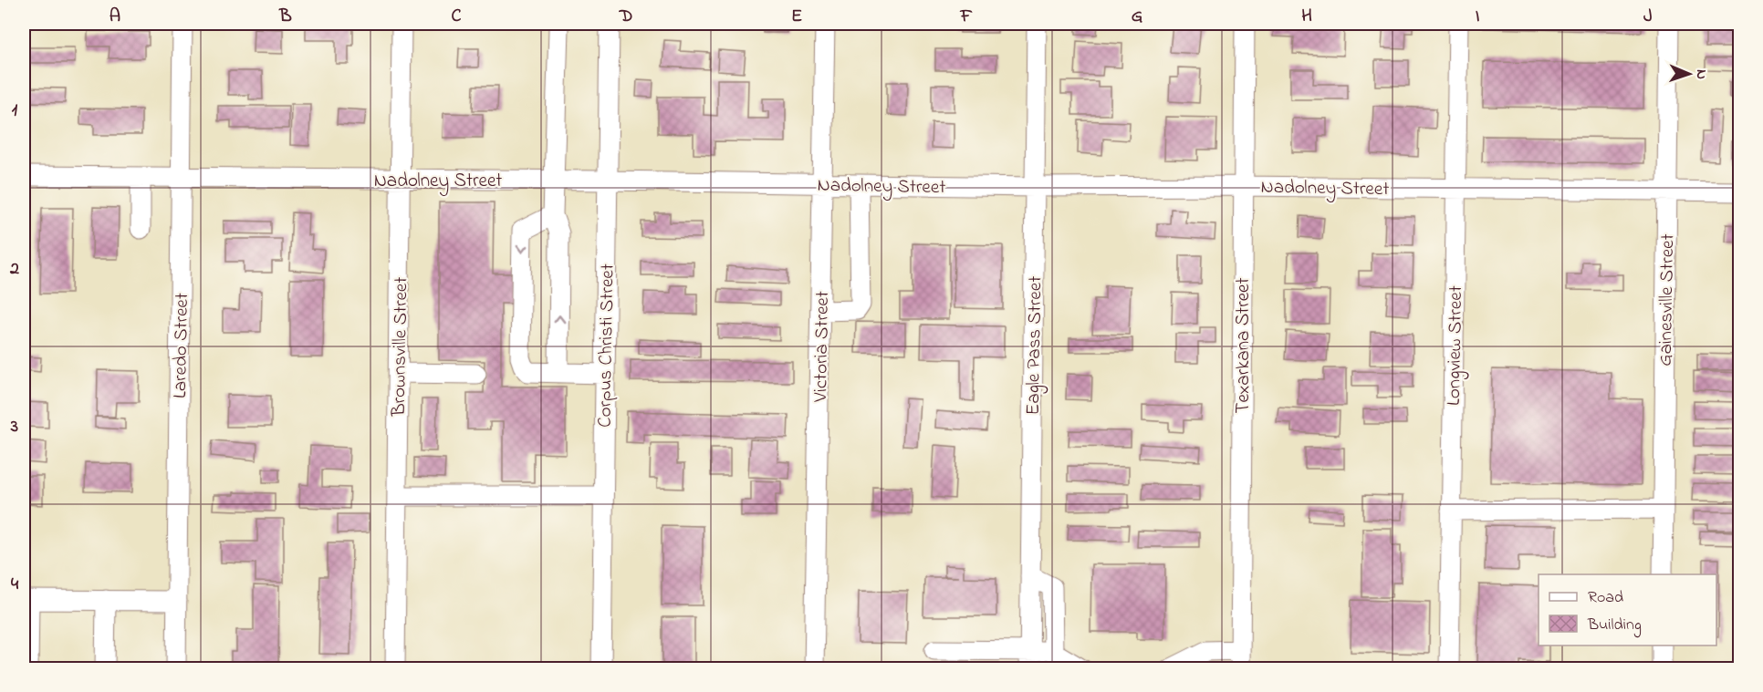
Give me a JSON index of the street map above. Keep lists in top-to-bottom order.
{
  "streets": {
    "street": [
      "Nadolney Street",
      "Gainesville Street",
      "Laredo Street",
      "Corpus Christi Street",
      "Eagle Pass Street",
      "Texarkana Street",
      "Longview Street",
      "Brownsville Street",
      "Victoria Street"
    ]
  },
  "crossings": [
    ["Nadolney Street", "Gainesville Street"],
    ["Nadolney Street", "Laredo Street"],
    ["Nadolney Street", "Corpus Christi Street"],
    ["Nadolney Street", "Eagle Pass Street"],
    ["Nadolney Street", "Texarkana Street"],
    ["Nadolney Street", "Longview Street"],
    ["Nadolney Street", "Brownsville Street"],
    ["Nadolney Street", "Victoria Street"]
  ],
  "legend": ["Road", "Building"],
  "north": "right",
  "grid": {
    "columns": [
      "A",
      "B",
      "C",
      "D",
      "E",
      "F",
      "G",
      "H",
      "I",
      "J"
    ],
    "rows": [
      "1",
      "2",
      "3",
      "4"
    ]
  }
}
